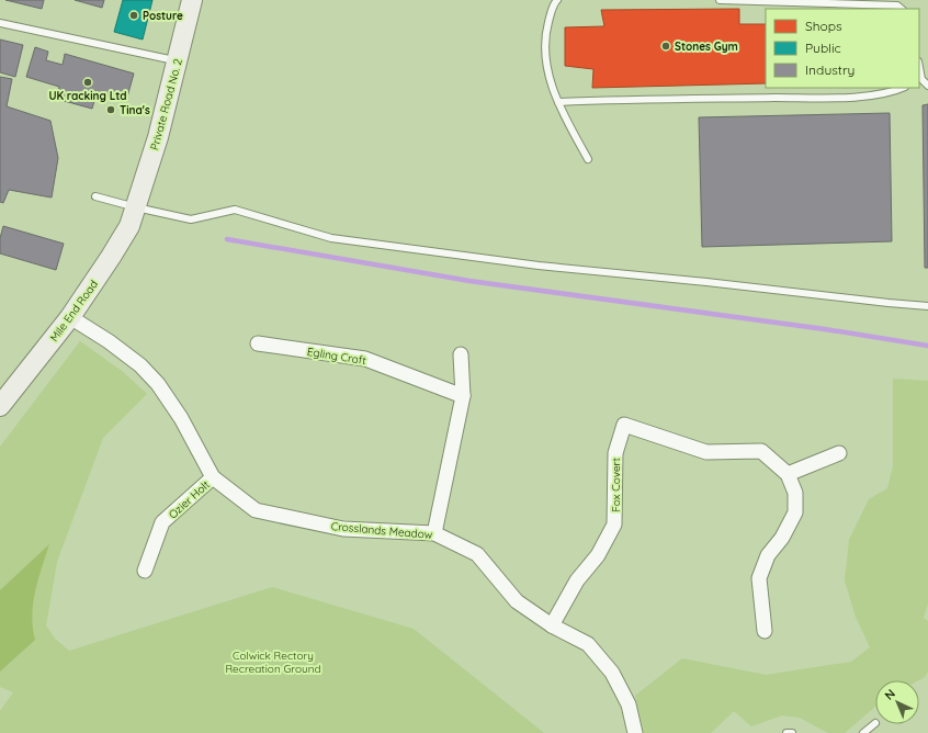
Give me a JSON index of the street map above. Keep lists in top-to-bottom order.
{
  "streets": {
    "street": [
      "Private Road No. 2",
      "Mile End Road",
      "Egling Croft",
      "Fox Covert",
      "Ozier Holt",
      "Crosslands Meadow"
    ]
  },
  "crossings": [
    ["Private Road No. 2", "Mile End Road"],
    ["Mile End Road", "Crosslands Meadow"],
    ["Fox Covert", "Crosslands Meadow"],
    ["Ozier Holt", "Crosslands Meadow"]
  ],
  "parks": ["Colwick Rectory Recreation Ground"],
  "places": [
    "Posture",
    "Stones Gym",
    "UK racking Ltd",
    "Tina's"
  ],
  "legend": ["Shops", "Public", "Industry"],
  "north": "top left"
}
